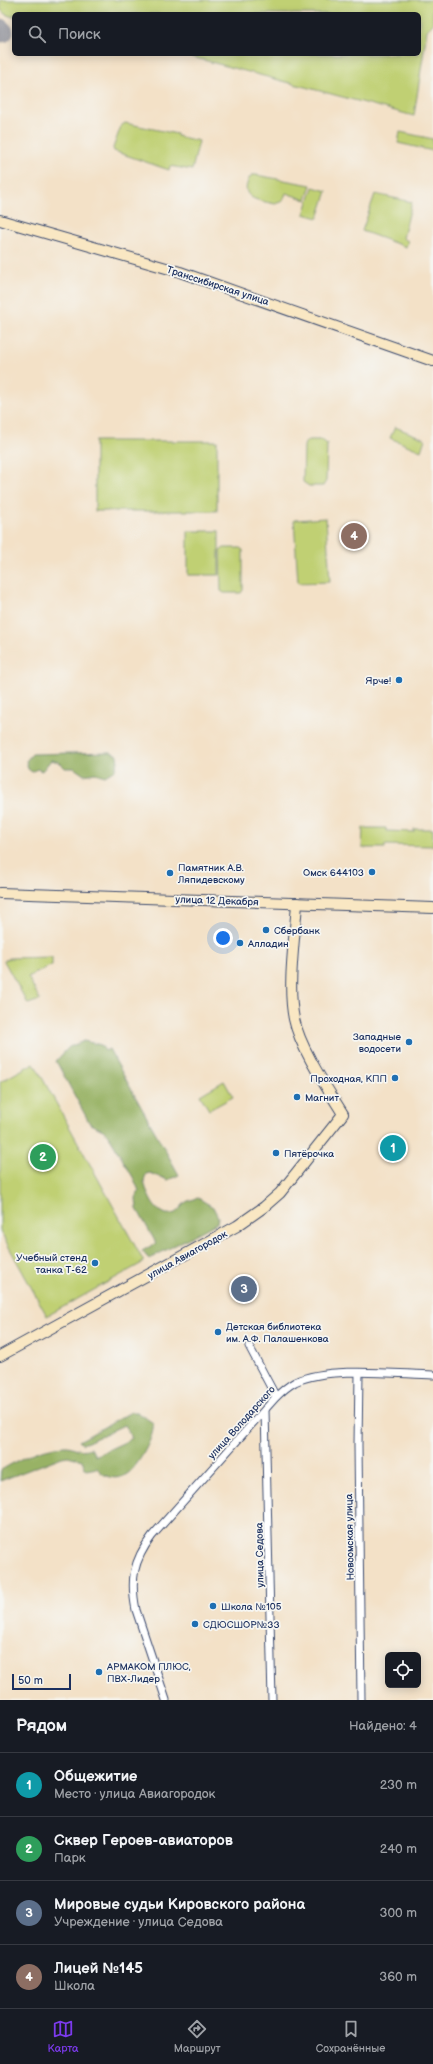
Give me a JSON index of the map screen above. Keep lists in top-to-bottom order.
{
  "streets": {
    "main road": ["Транссибирская улица", "улица 12 Декабря", "улица Авиагородок"],
    "street": ["улица Володарского", "Новоомская улица", "улица Седова"]
  },
  "crossings": [
    ["улица 12 Декабря", "улица Авиагородок"],
    ["улица Володарского", "Новоомская улица"],
    ["улица Володарского", "улица Седова"]
  ],
  "places": [
    "Ярче!",
    "Омск 644103",
    "Памятник А.В. Ляпидевскому",
    "Сбербанк",
    "Алладин",
    "Западные водосети",
    "Проходная, КПП",
    "Магнит",
    "Пятёрочка",
    "Учебный стенд танка Т-62",
    "Детская библиотека им. А.Ф. Палашенкова",
    "Школа №105",
    "СДЮСШОР№33",
    "АРМАКОМ ПЛЮС, ПВХ-Лидер"
  ],
  "scale_bar": "50 m",
  "page": {
    "search": "Поиск",
    "pins": [
      "4",
      "1",
      "2",
      "3"
    ],
    "scale": "50 m",
    "heading": ["Рядом", "Найдено: 4"],
    "list": [
      {
        "mark": "1",
        "name": "Общежитие",
        "note": "Место · улица Авиагородок",
        "value": "230 m"
      },
      {
        "mark": "2",
        "name": "Сквер Героев-авиаторов",
        "note": "Парк",
        "value": "240 m"
      },
      {
        "mark": "3",
        "name": "Мировые судьи Кировского района",
        "note": "Учреждение · улица Седова",
        "value": "300 m"
      },
      {
        "mark": "4",
        "name": "Лицей №145",
        "note": "Школа",
        "value": "360 m"
      }
    ],
    "nav": ["Карта", "Маршрут", "Сохранённые"]
  }
}
